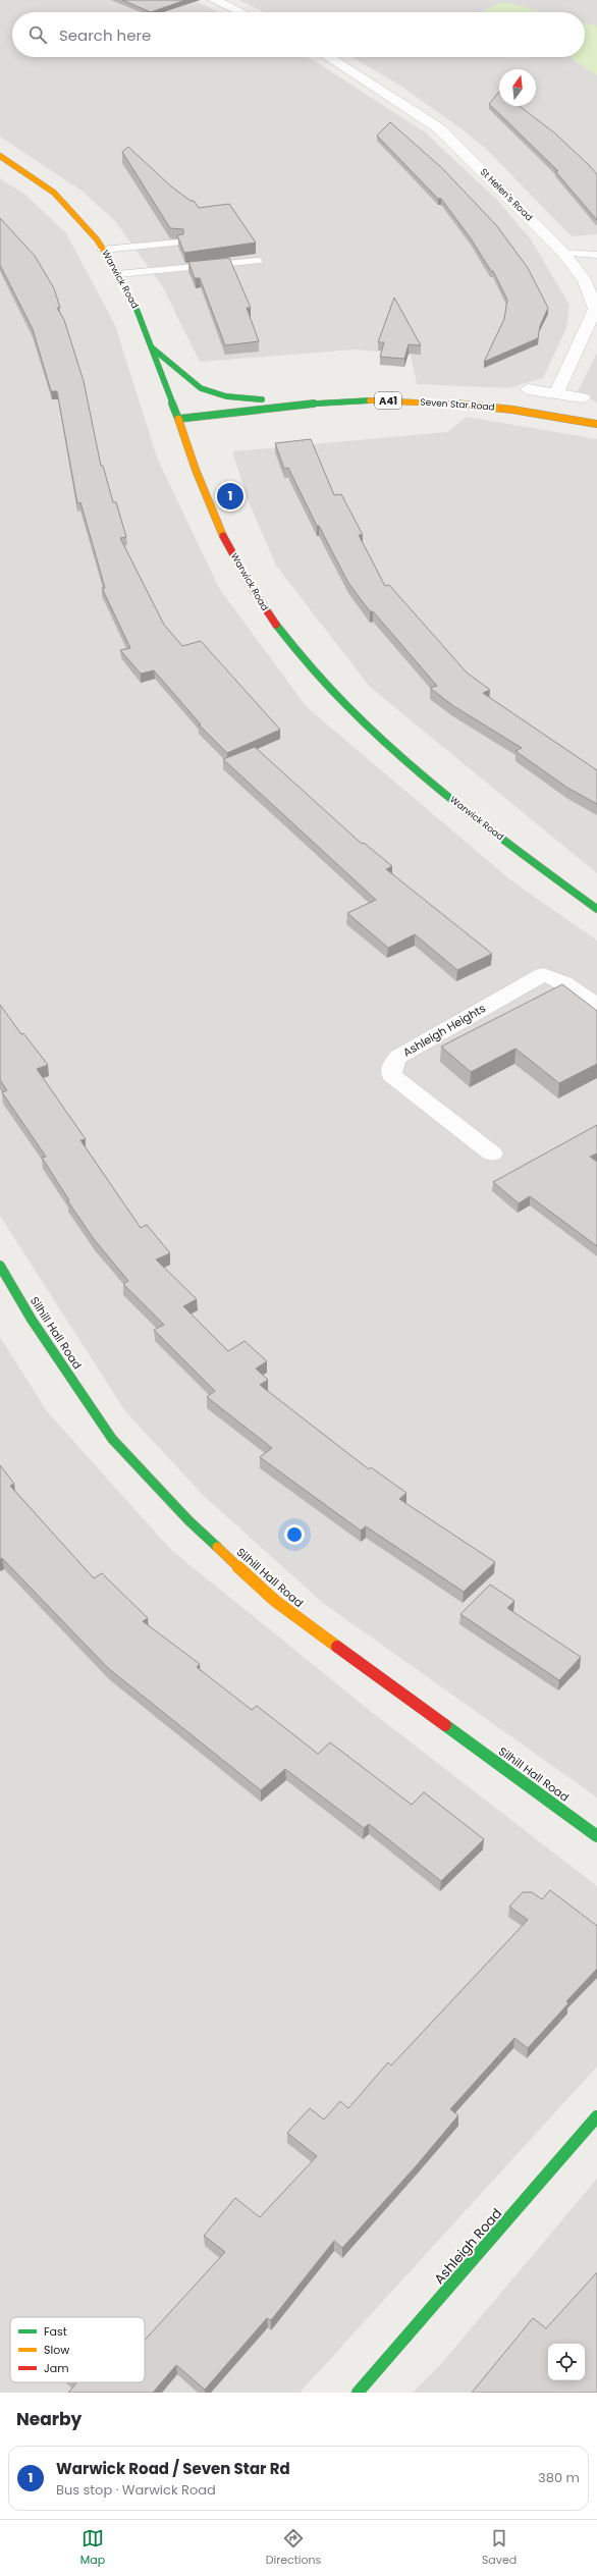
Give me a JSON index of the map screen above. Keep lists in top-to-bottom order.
{
  "streets": {
    "main road": [
      "Warwick Road",
      "A41",
      "Seven Star Road",
      "Silhill Hall Road",
      "Ashleigh Road"
    ],
    "street": ["St Helen's Road", "Ashleigh Heights"]
  },
  "crossings": [
    ["Warwick Road", "Seven Star Road"]
  ],
  "legend": ["Fast", "Slow", "Jam"],
  "north": "top",
  "page": {
    "search": "Search here",
    "pins": "1",
    "heading": "Nearby",
    "list": [
      {
        "mark": "1",
        "name": "Warwick Road / Seven Star Rd",
        "note": "Bus stop · Warwick Road",
        "value": "380 m"
      }
    ],
    "nav": ["Map", "Directions", "Saved"]
  }
}
